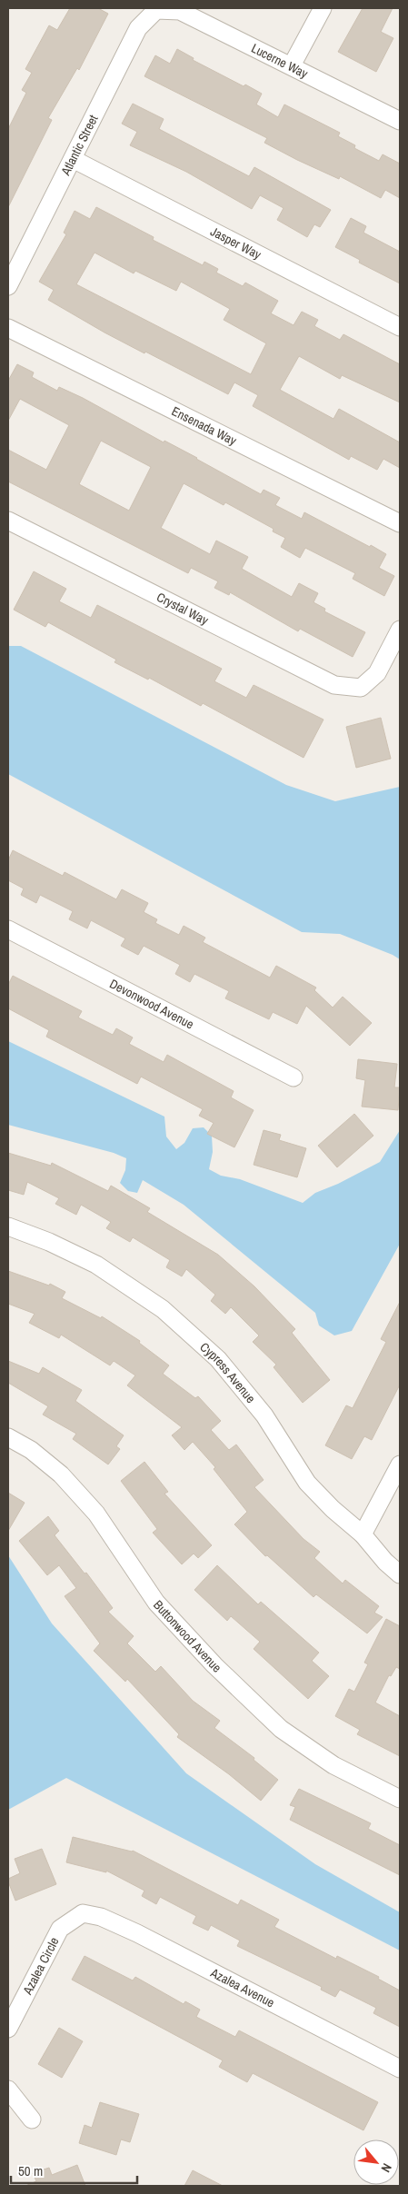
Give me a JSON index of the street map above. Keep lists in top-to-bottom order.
{
  "streets": {
    "street": [
      "Lucerne Way",
      "Atlantic Street",
      "Jasper Way",
      "Ensenada Way",
      "Crystal Way",
      "Devonwood Avenue",
      "Cypress Avenue",
      "Buttonwood Avenue",
      "Azalea Circle",
      "Azalea Avenue"
    ]
  },
  "crossings": [
    ["Lucerne Way", "Atlantic Street"],
    ["Atlantic Street", "Jasper Way"],
    ["Azalea Circle", "Azalea Avenue"]
  ],
  "scale_bar": "50 m",
  "north": "bottom right"
}
